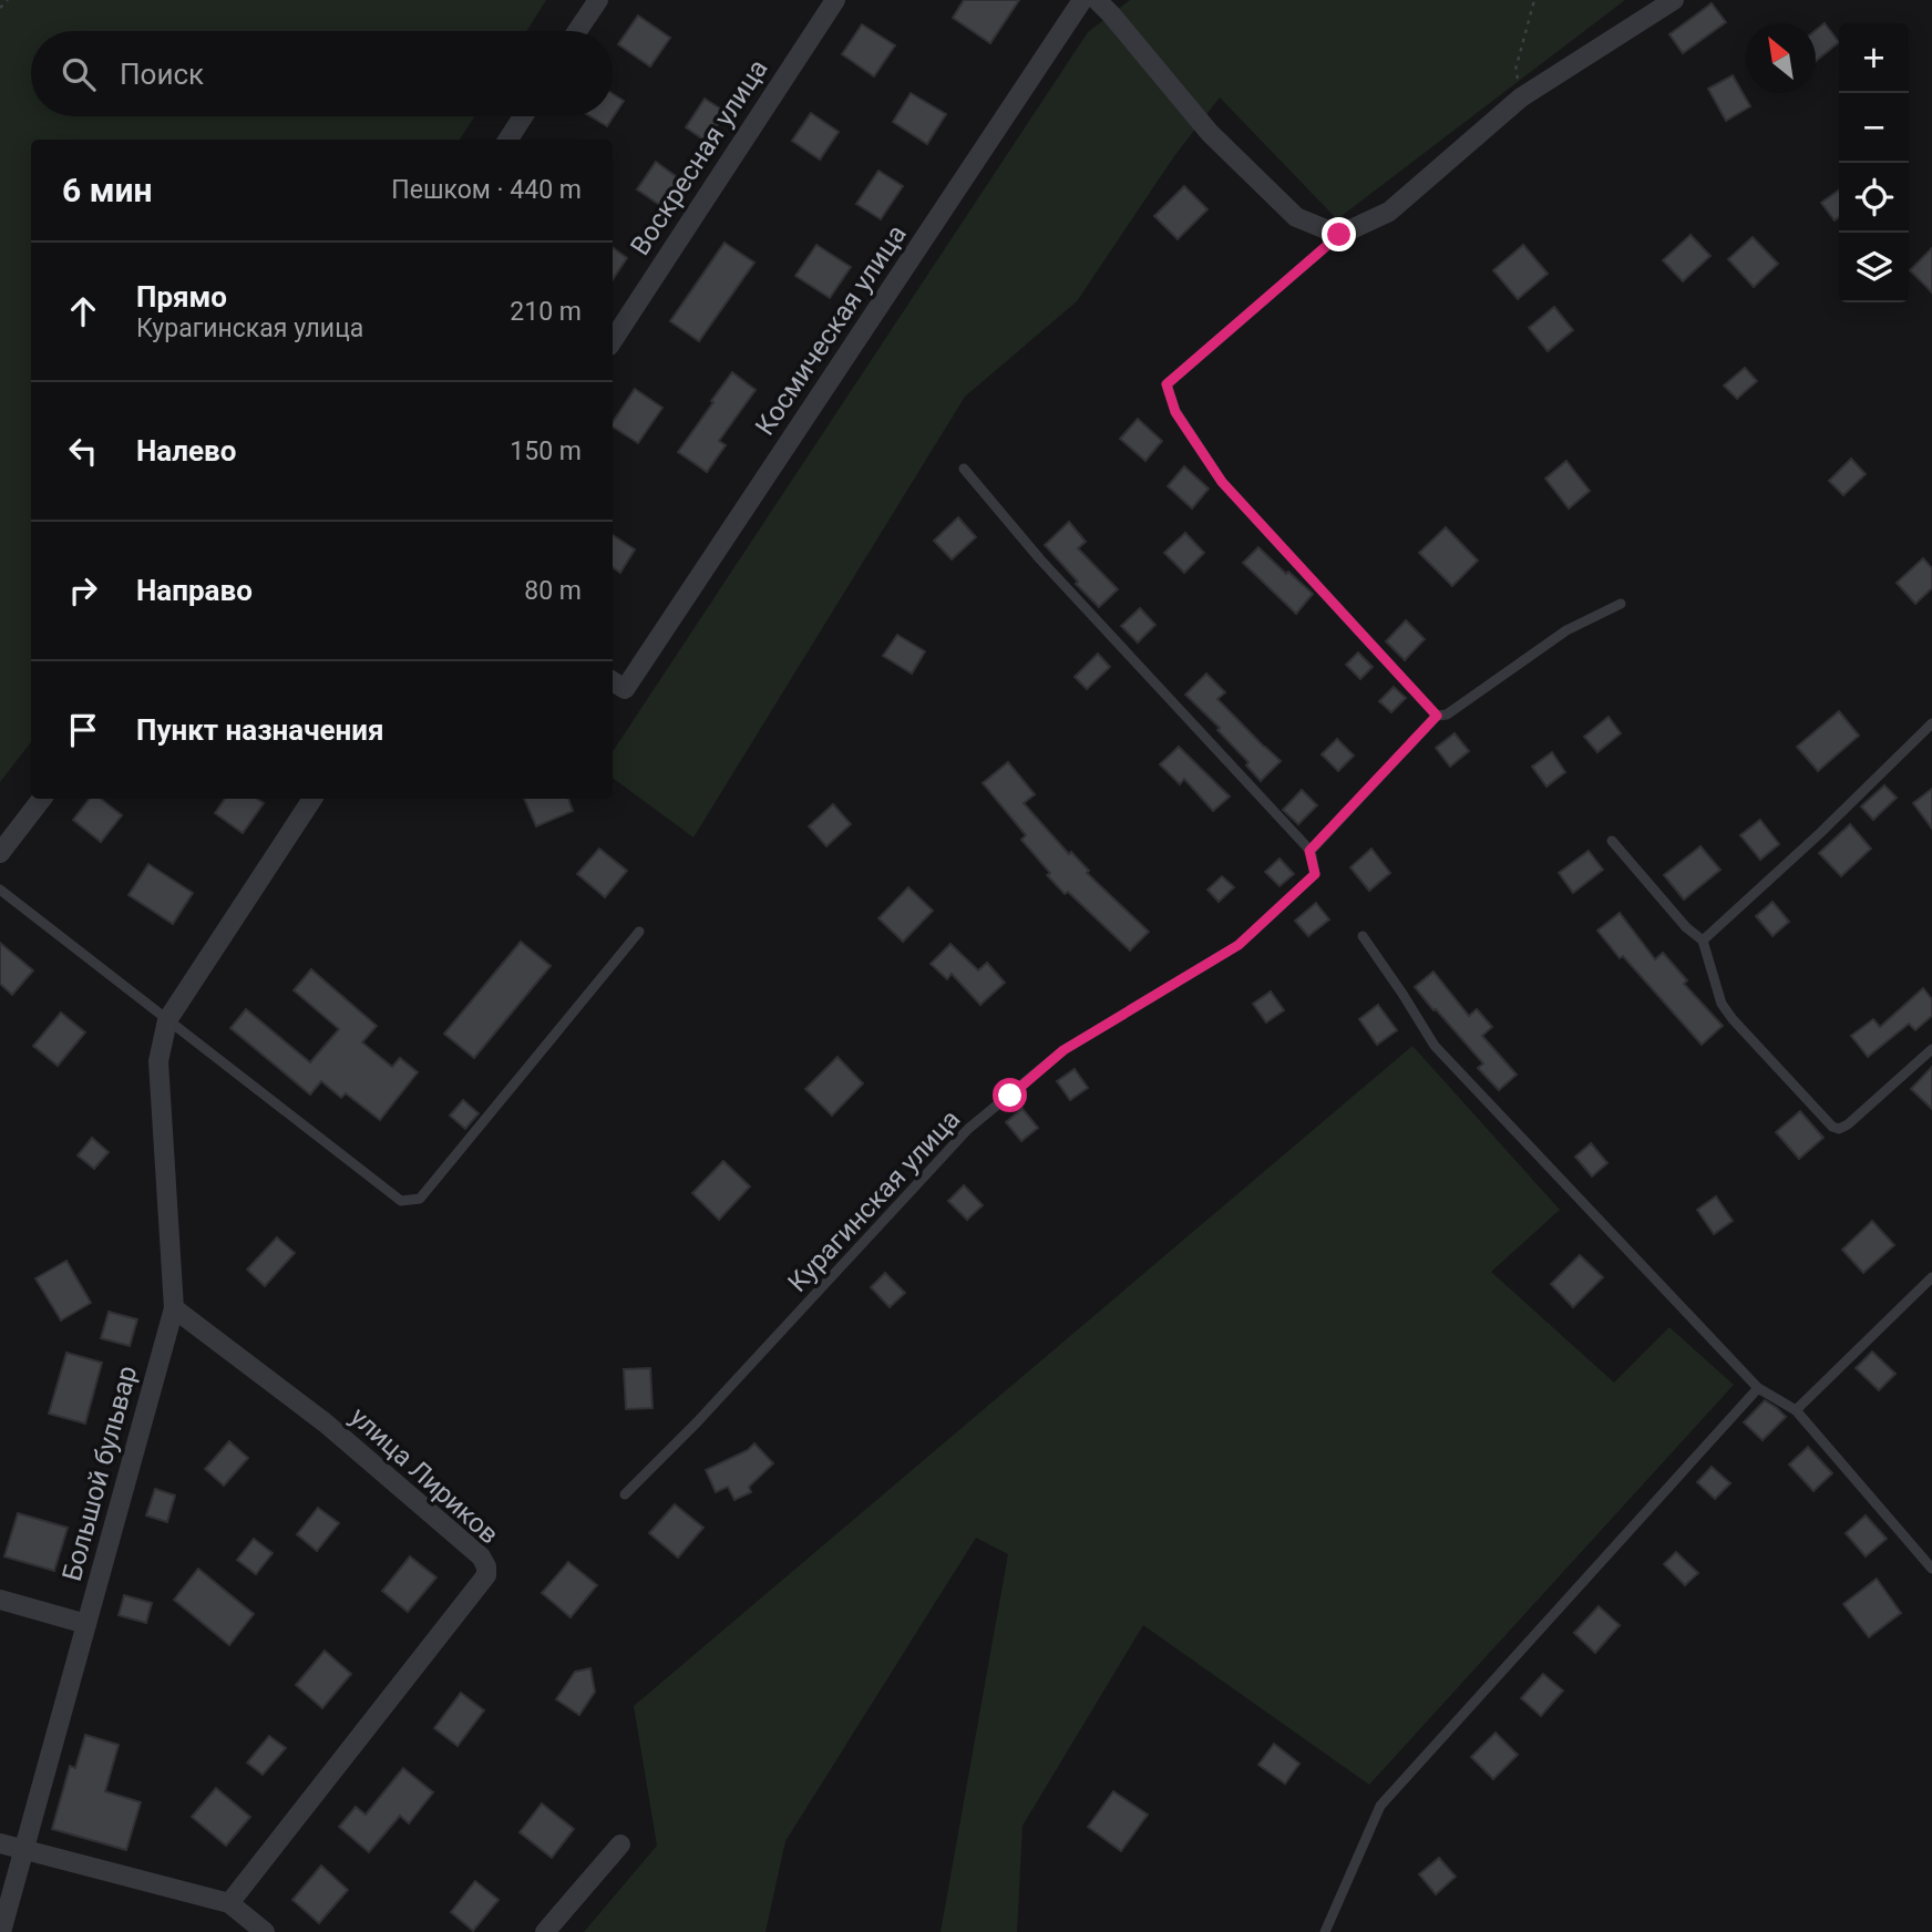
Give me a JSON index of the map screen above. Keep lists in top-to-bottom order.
{
  "streets": {
    "street": [
      "Воскресная улица",
      "Космическая улица",
      "Большой бульвар",
      "улица Лириков"
    ],
    "lane": ["Курагинская улица"]
  },
  "crossings": [
    ["Большой бульвар", "улица Лириков"]
  ],
  "north": "top left",
  "page": {
    "map_buttons": ["+", "−"],
    "search": "Поиск",
    "heading": ["6 мин", "Пешком · 440 m"],
    "list": [
      ["Прямо", "Курагинская улица", "210 m"],
      ["Налево", "150 m"],
      ["Направо", "80 m"],
      "Пункт назначения"
    ]
  }
}
